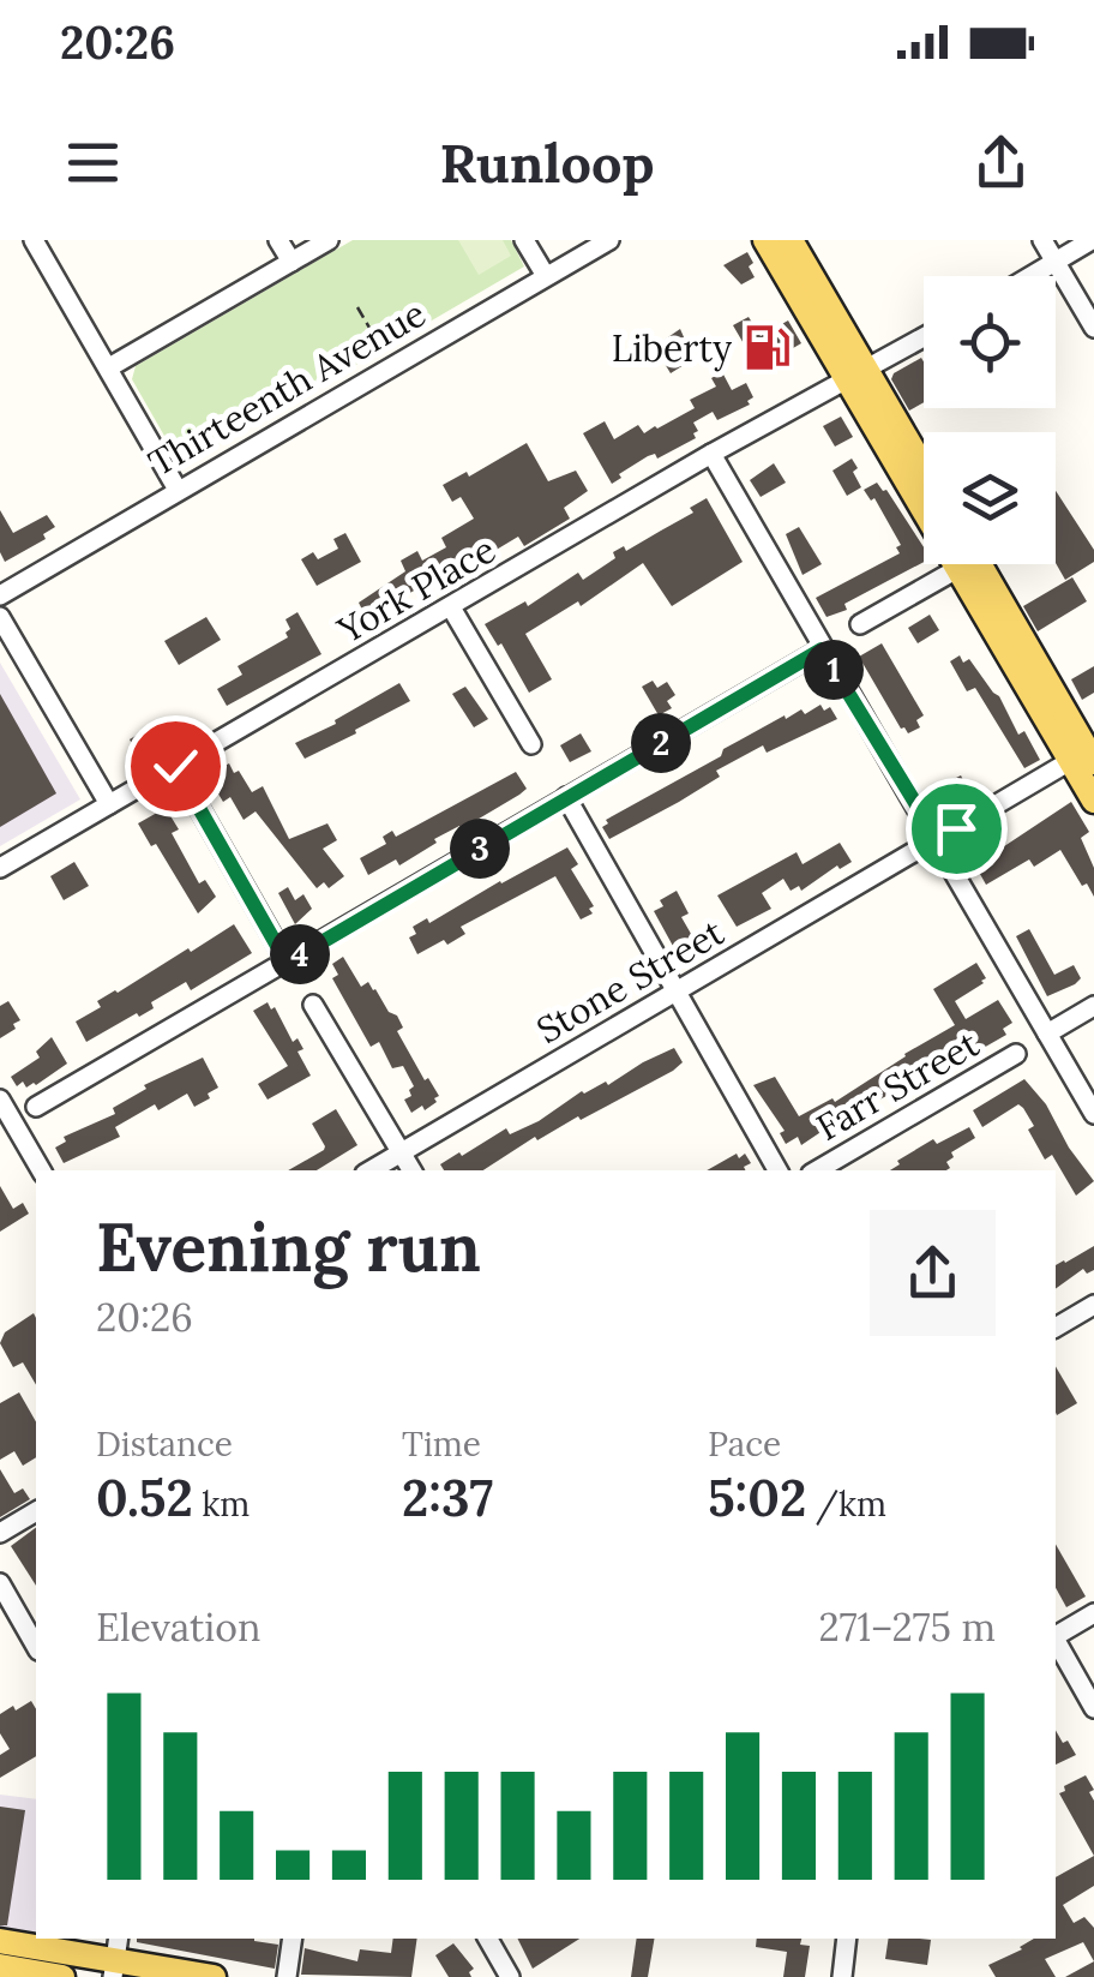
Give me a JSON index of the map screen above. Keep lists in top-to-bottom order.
{
  "streets": {
    "street": [
      "Thirteenth Avenue",
      "York Place",
      "Stone Street",
      "Farr Street"
    ]
  },
  "places": {
    "fuel station": ["Liberty"]
  },
  "page": {
    "status": "20:26",
    "header": "Runloop",
    "pins": [
      "1",
      "2",
      "3",
      "4"
    ],
    "heading": ["Evening run", "20:26"],
    "stats": [
      ["Distance", "0.52 km"],
      ["Time", "2:37"],
      ["Pace", "5:02 /km"]
    ],
    "chart": ["Elevation", "271–275 m"]
  }
}
